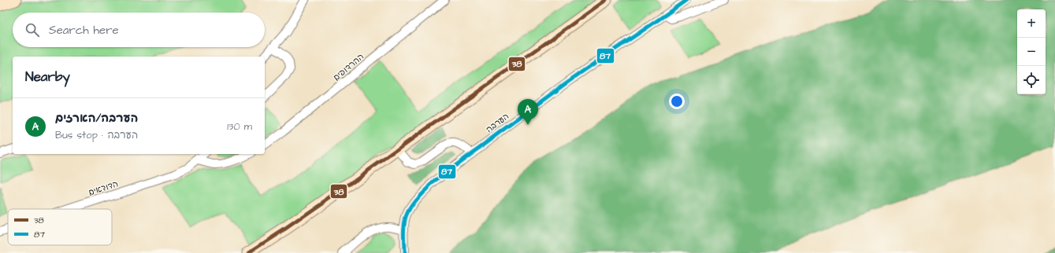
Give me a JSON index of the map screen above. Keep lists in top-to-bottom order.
{
  "streets": {
    "street": ["ההרדופים", "הערבה", "הדודאים"]
  },
  "lines": ["transit line 38", "transit line 87"],
  "legend": ["38", "87"],
  "page": {
    "map_buttons": ["+", "−"],
    "search": "Search here",
    "heading": "Nearby",
    "list": [
      {
        "mark": "A",
        "name": "הערבה/הארזים",
        "note": "Bus stop · הערבה",
        "value": "130 m"
      }
    ],
    "pins": "A"
  }
}
